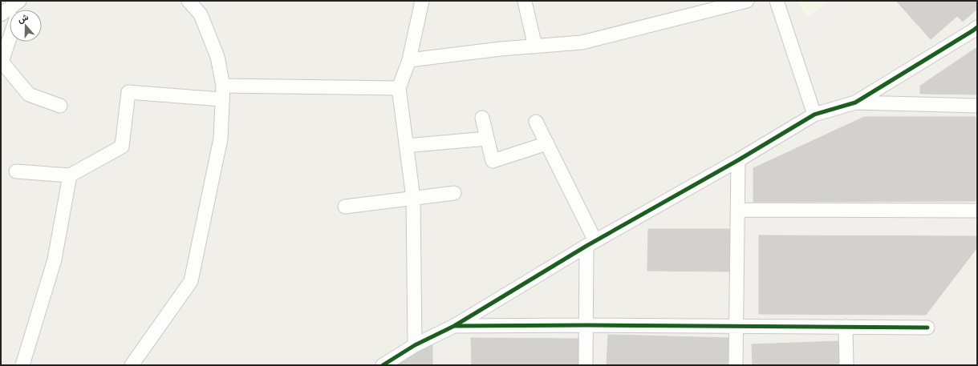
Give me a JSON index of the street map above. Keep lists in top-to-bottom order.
{
  "north": "top"
}
